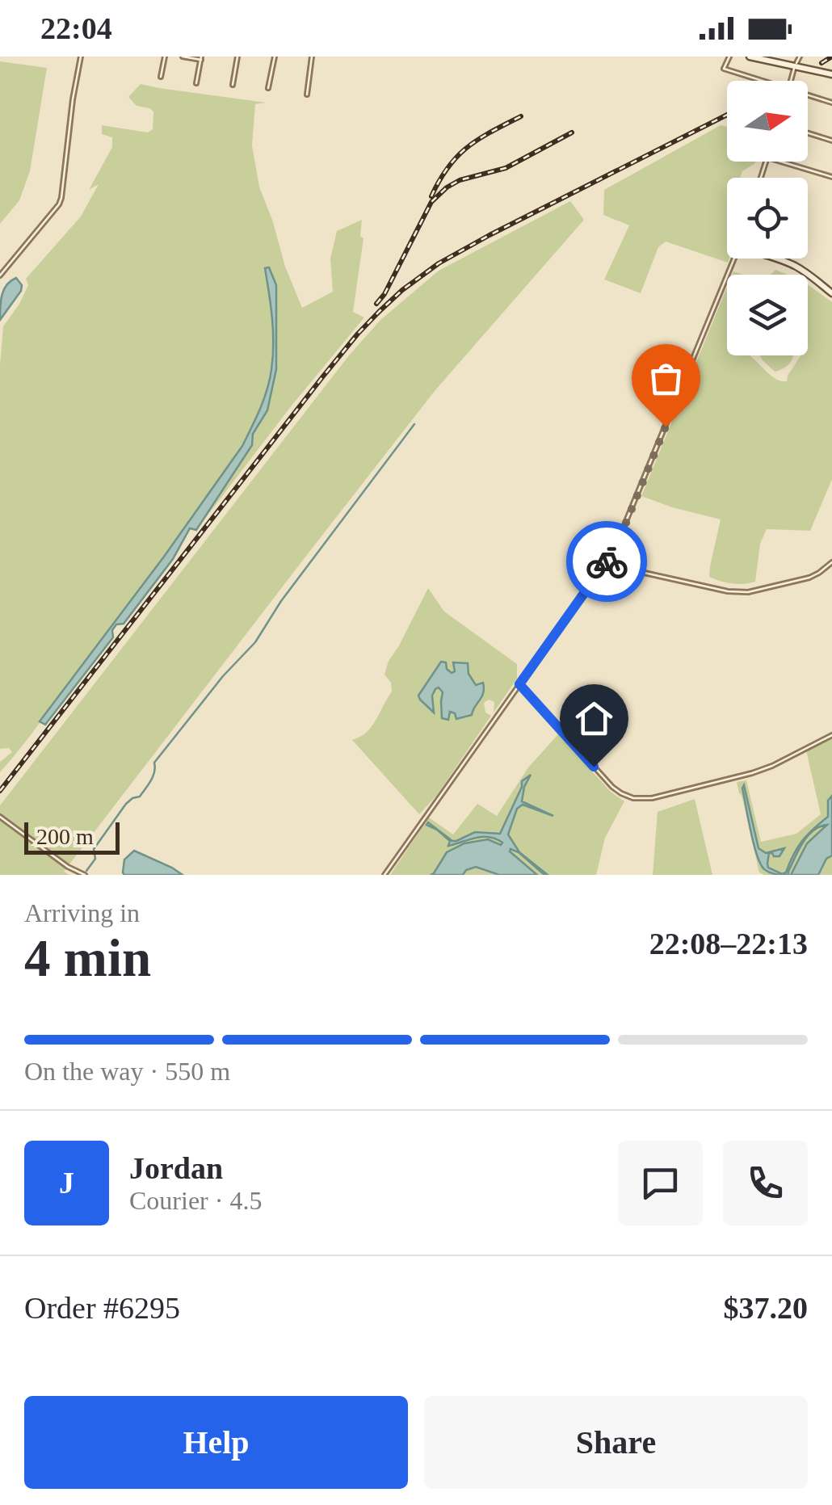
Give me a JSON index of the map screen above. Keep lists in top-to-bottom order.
{
  "scale_bar": "200 m",
  "north": "right",
  "page": {
    "status": "22:04",
    "scale": "200 m",
    "heading": ["4 min", "Arriving in", "22:08–22:13"],
    "panel": [
      "Jordan",
      "Courier · 4.5",
      "Order #6295",
      "$37.20"
    ],
    "bar": "On the way · 550 m",
    "round": "J",
    "buttons": ["Help", "Share"]
  }
}
